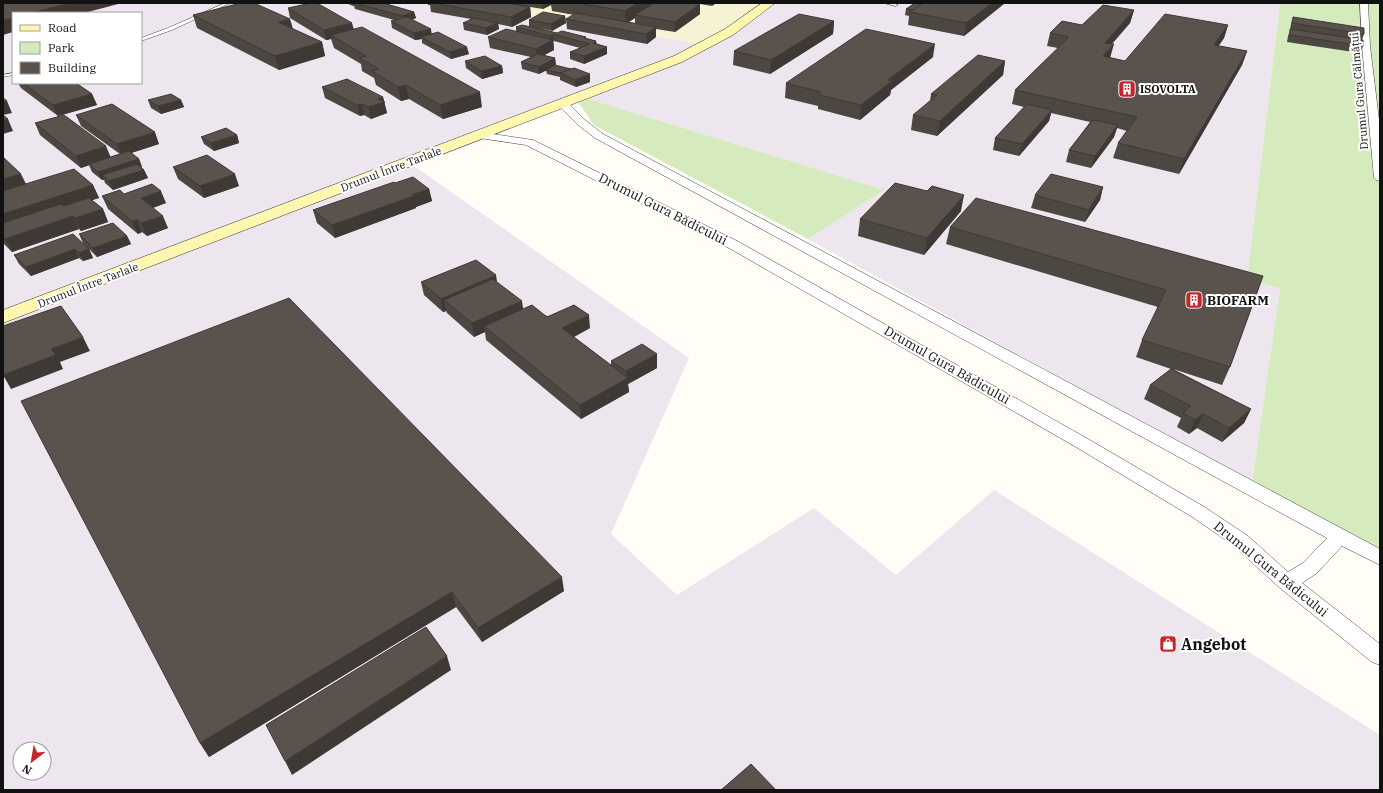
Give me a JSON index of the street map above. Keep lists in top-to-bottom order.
{
  "streets": {
    "main road": ["Drumul Între Tarlale"],
    "street": ["Drumul Gura Călmățui", "Drumul Gura Bădicului"]
  },
  "crossings": [
    ["Drumul Între Tarlale", "Drumul Gura Bădicului"]
  ],
  "places": {
    "building": ["ISOVOLTA", "BIOFARM"],
    "shop": ["Angebot"]
  },
  "legend": ["Road", "Park", "Building"],
  "north": "bottom left"
}
